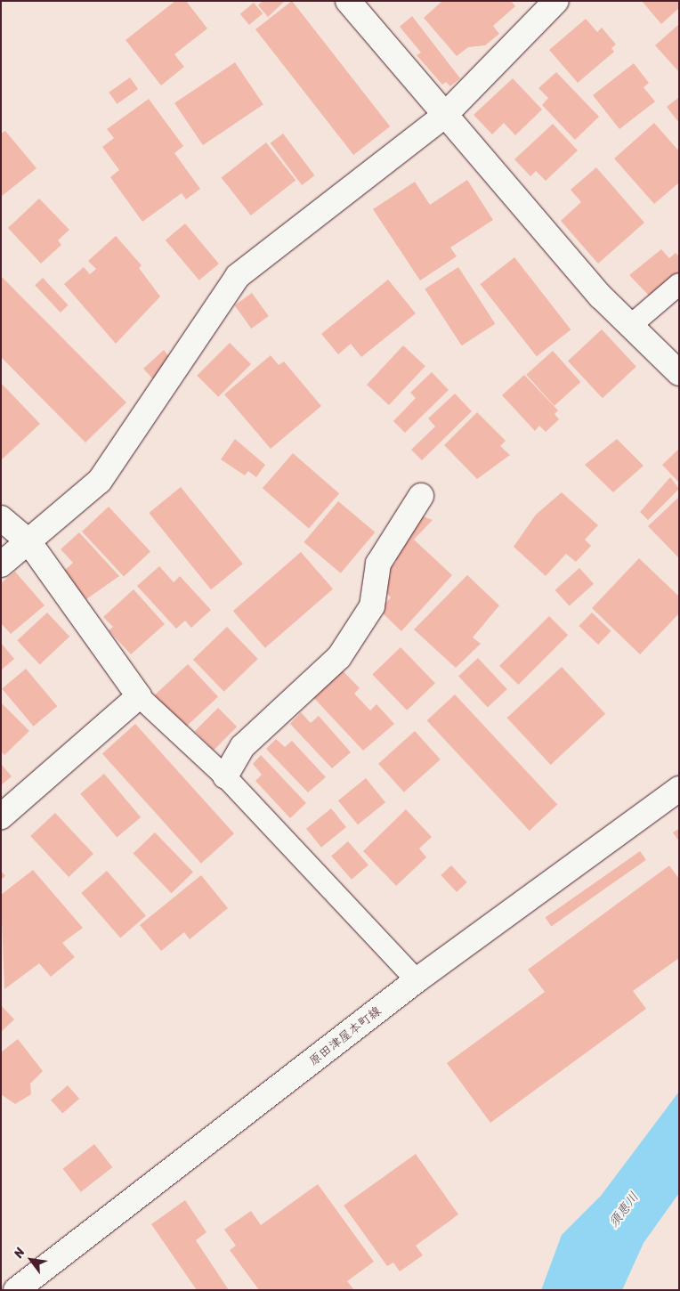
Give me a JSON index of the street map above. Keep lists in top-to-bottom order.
{
  "streets": {
    "street": ["原田津屋本町線"]
  },
  "water": ["須恵川"],
  "north": "top left"
}
